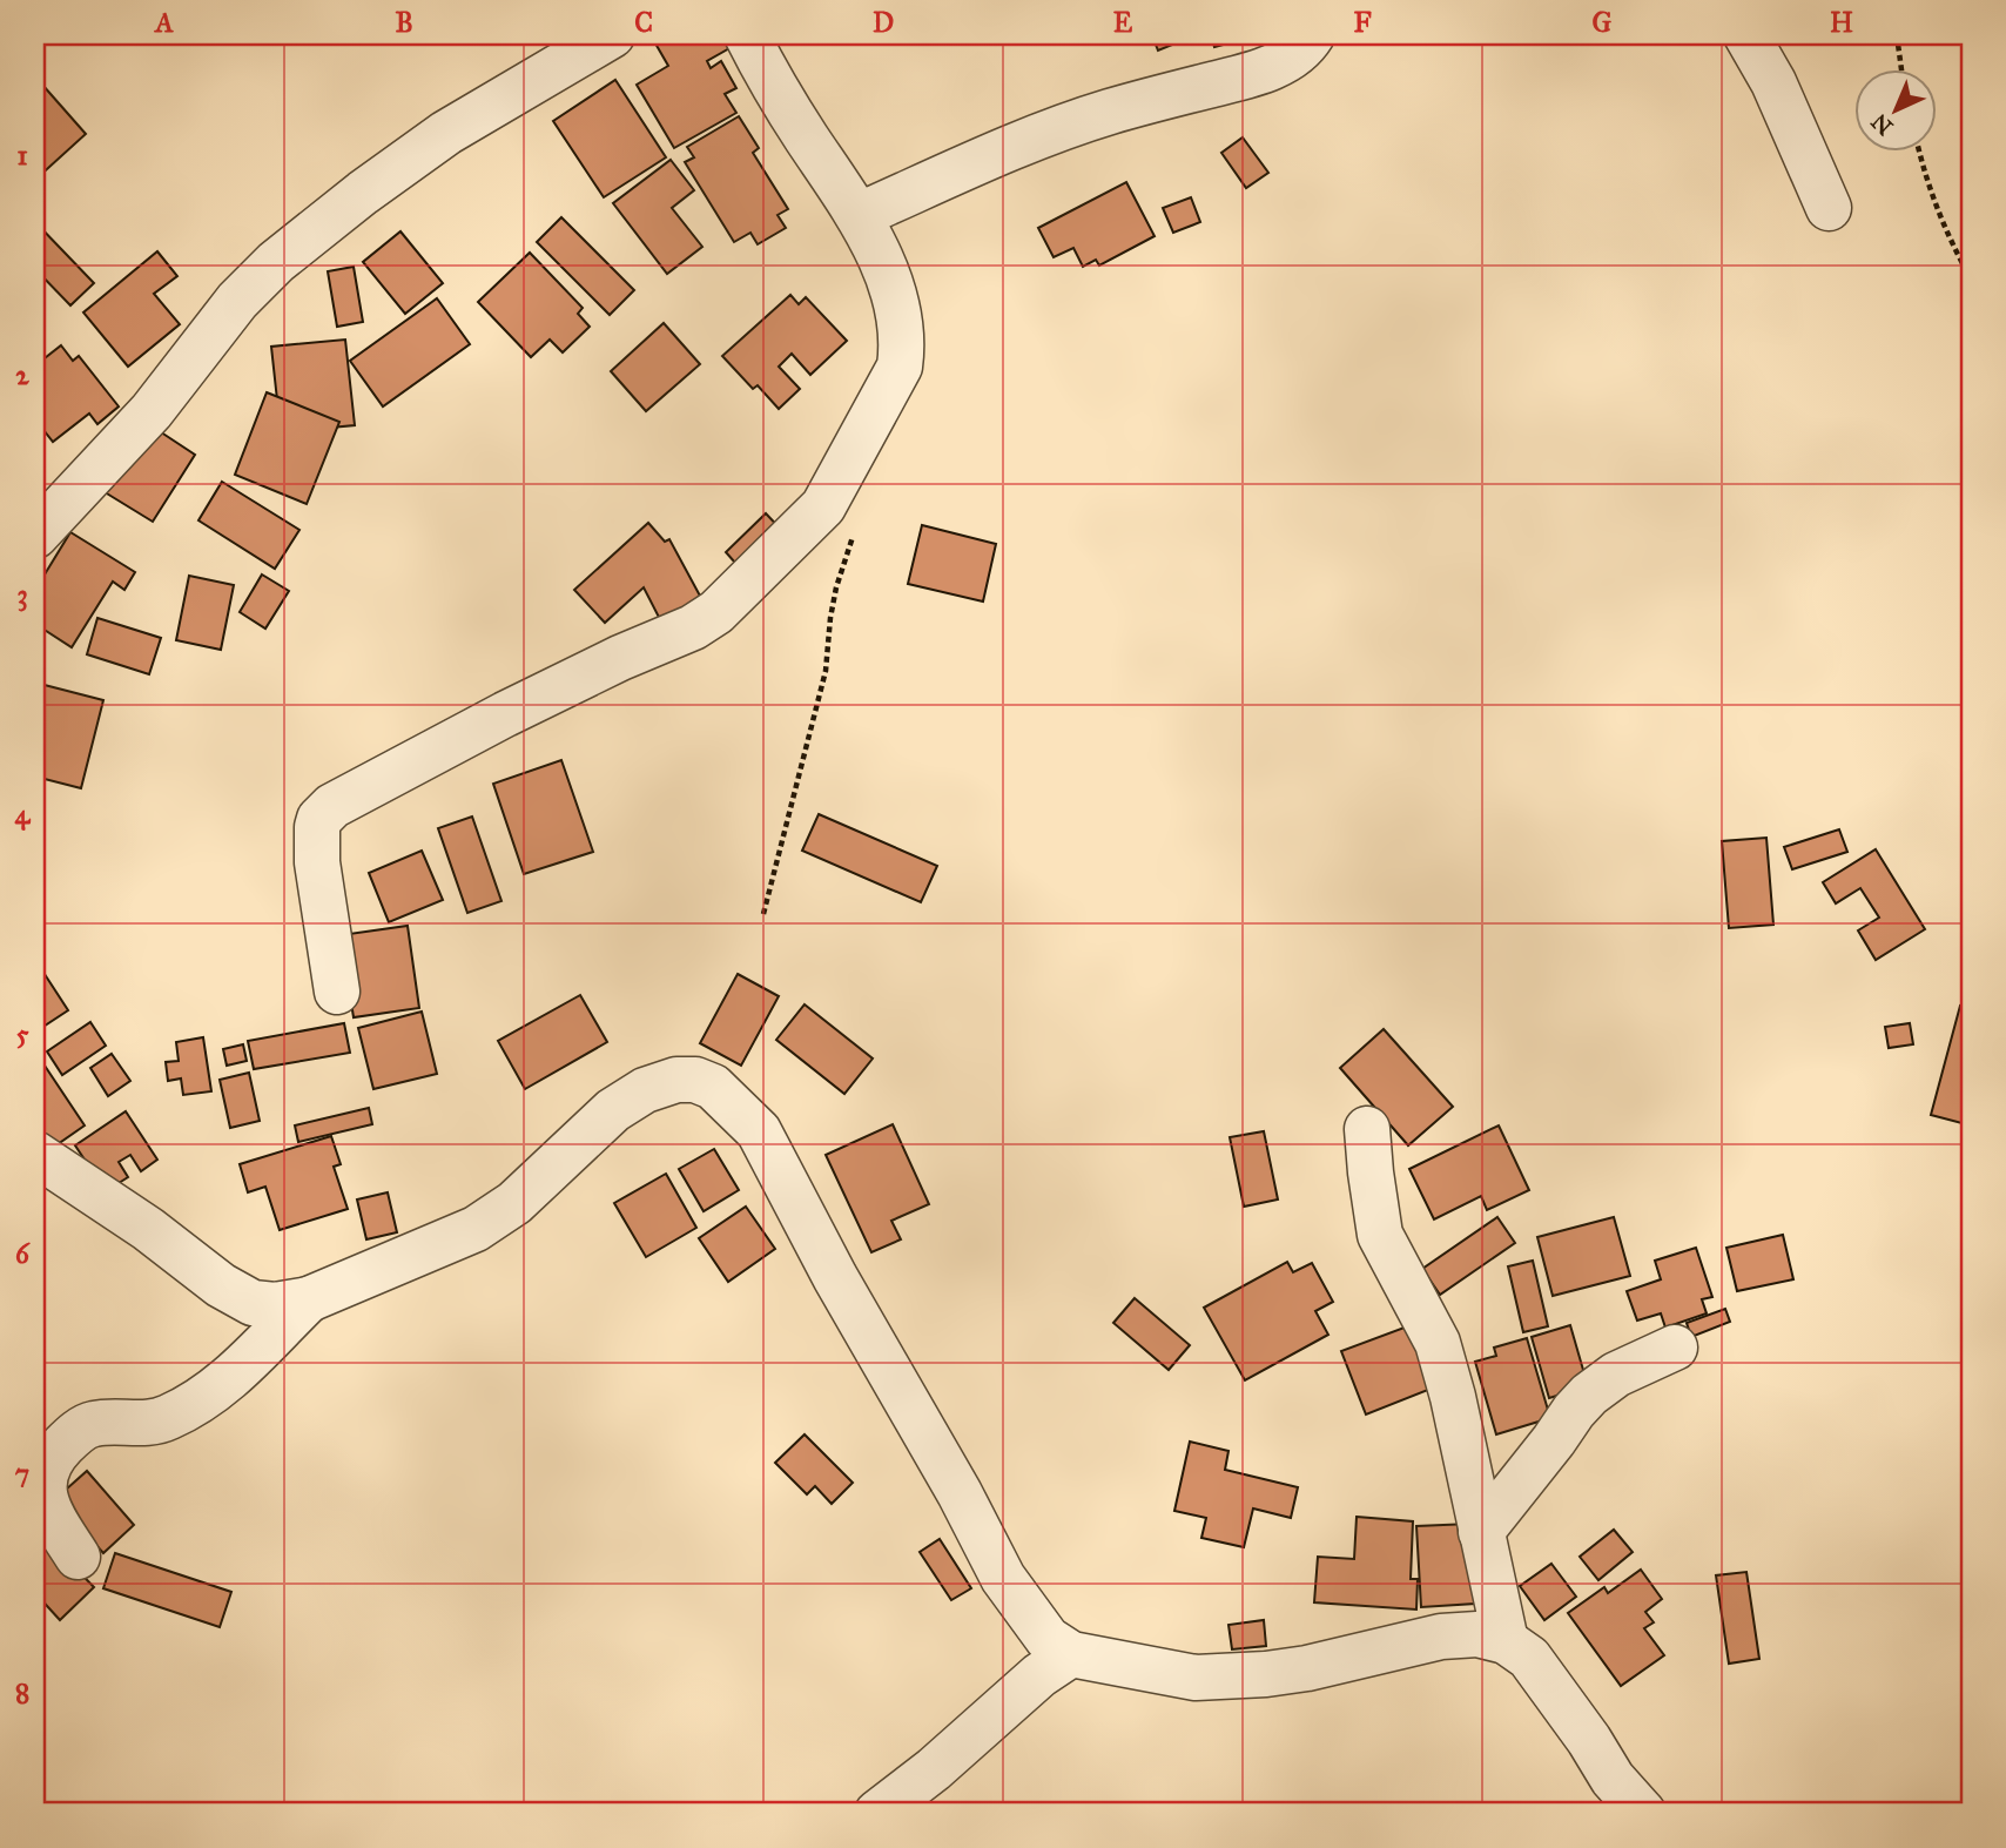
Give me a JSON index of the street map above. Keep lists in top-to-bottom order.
{
  "north": "bottom left",
  "grid": {
    "columns": [
      "A",
      "B",
      "C",
      "D",
      "E",
      "F",
      "G",
      "H"
    ],
    "rows": [
      "1",
      "2",
      "3",
      "4",
      "5",
      "6",
      "7",
      "8"
    ]
  }
}
